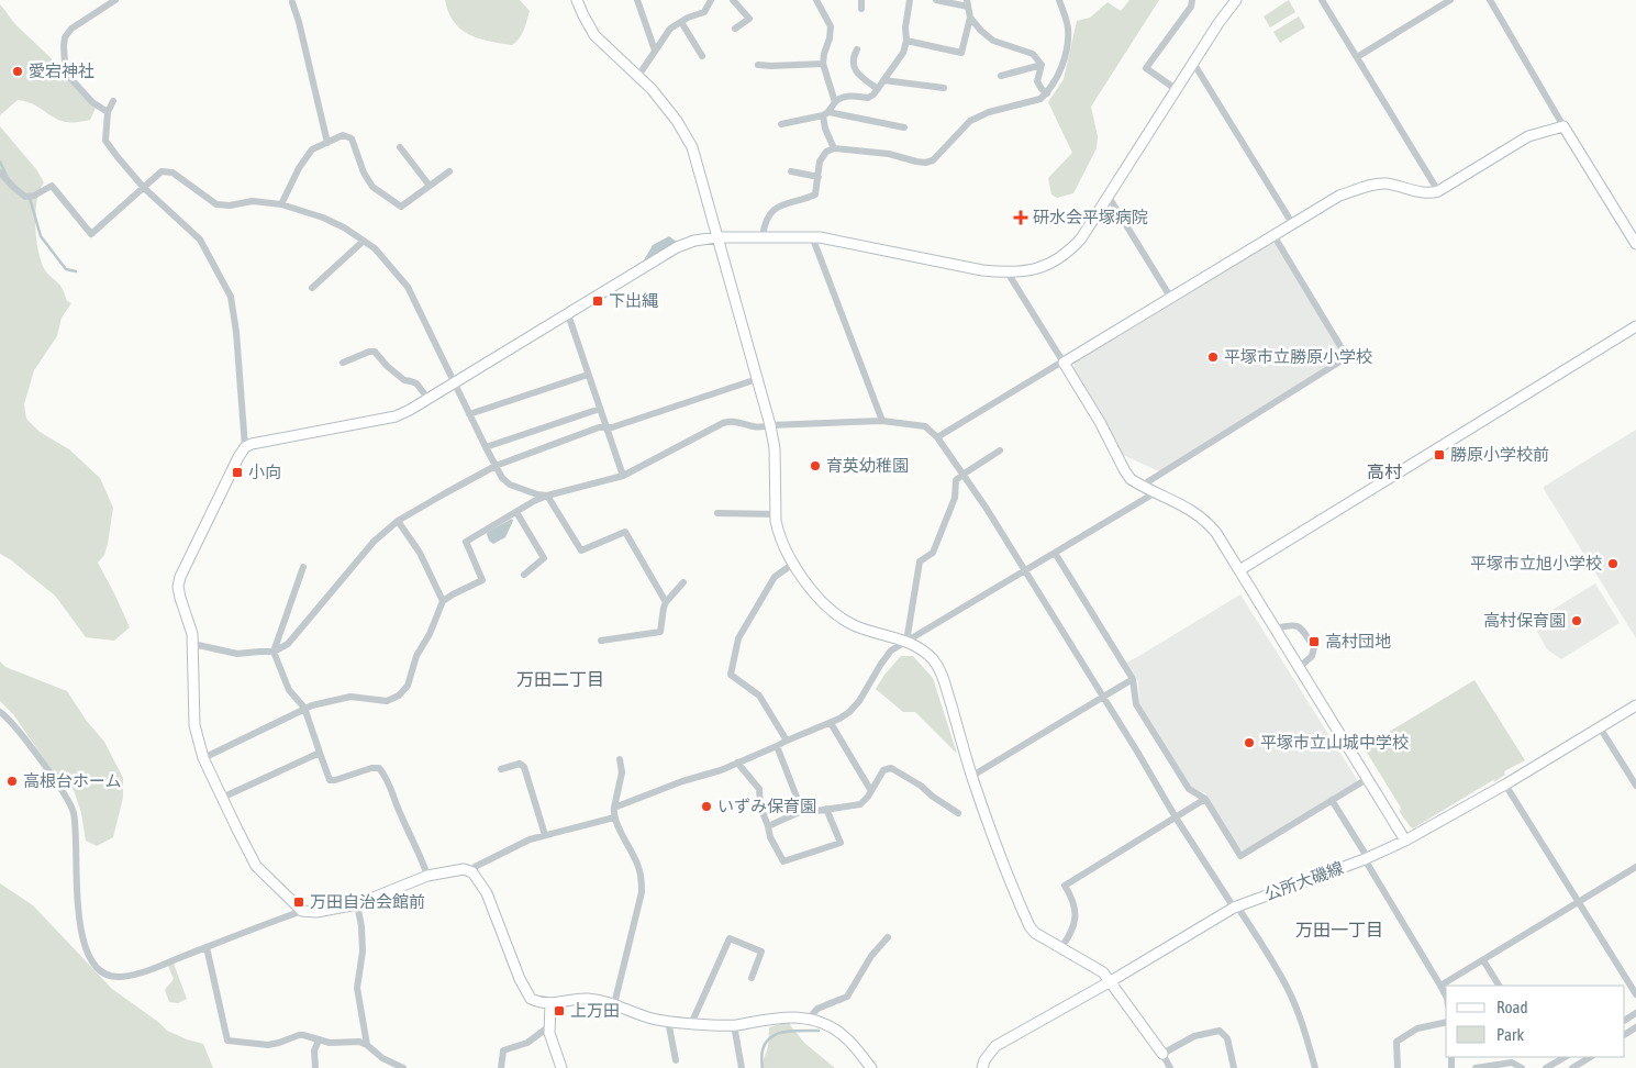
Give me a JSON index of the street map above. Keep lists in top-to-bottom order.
{
  "streets": {
    "street": ["公所大磯線"]
  },
  "districts": ["高村", "万田二丁目", "万田一丁目"],
  "places": {
    "other": [
      "愛宕神社",
      "平塚市立勝原小学校",
      "育英幼稚園",
      "平塚市立旭小学校",
      "高村保育園",
      "平塚市立山城中学校",
      "高根台ホーム",
      "いずみ保育園"
    ],
    "health": ["研水会平塚病院"],
    "transit": [
      "下出縄",
      "勝原小学校前",
      "小向",
      "高村団地",
      "万田自治会館前",
      "上万田"
    ]
  },
  "legend": ["Road", "Park"]
}
